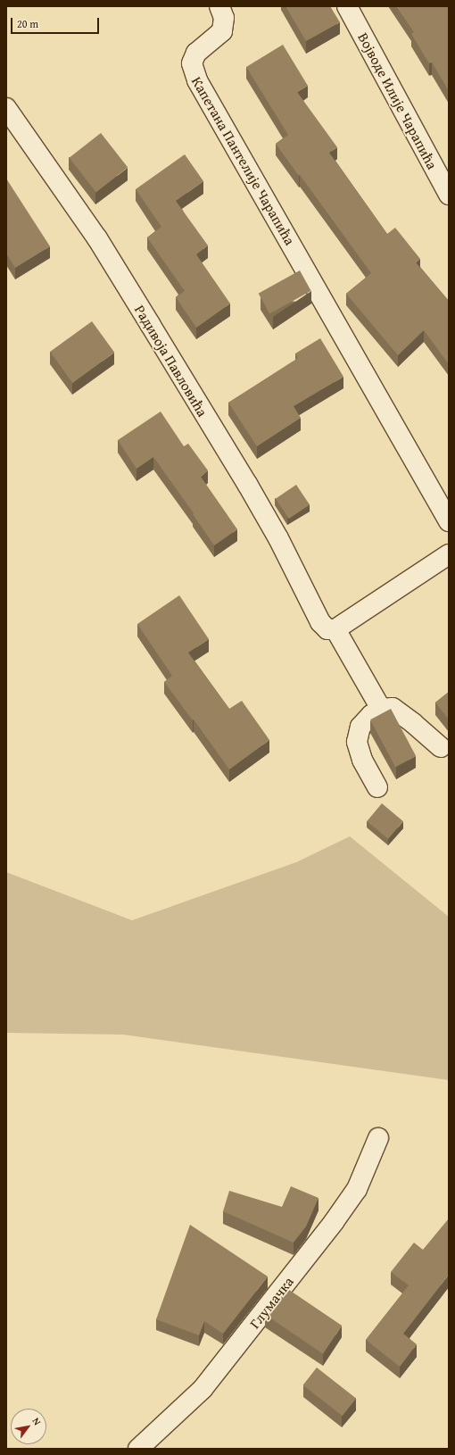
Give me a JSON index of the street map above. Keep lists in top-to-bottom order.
{
  "streets": {
    "street": [
      "Војводе Илије Чарапића",
      "Капетана Пантелије Чарапића",
      "Радивоја Павловића",
      "Глумачка"
    ]
  },
  "scale_bar": "20 m",
  "north": "top right"
}
